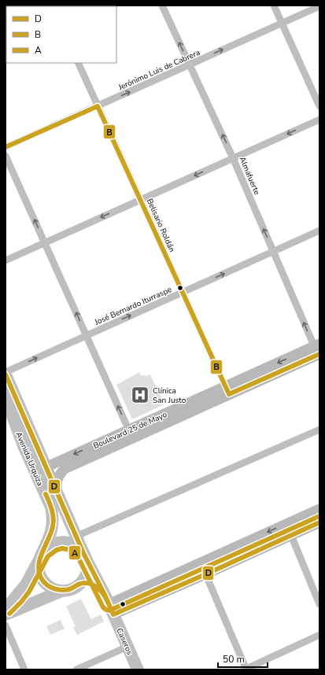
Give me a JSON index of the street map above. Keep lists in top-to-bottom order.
{
  "streets": {
    "main road": ["Boulevard 25 de Mayo", "Avenida Urquiza", "Caseros"],
    "street": [
      "Jerónimo Luis de Cabrera",
      "Almafuerte",
      "Belisario Roldán",
      "José Bernardo Iturraspe"
    ]
  },
  "crossings": [
    ["Jerónimo Luis de Cabrera", "Almafuerte"],
    ["Jerónimo Luis de Cabrera", "Belisario Roldán"],
    ["Almafuerte", "José Bernardo Iturraspe"],
    ["Almafuerte", "Boulevard 25 de Mayo"],
    ["Belisario Roldán", "José Bernardo Iturraspe"],
    ["Belisario Roldán", "Boulevard 25 de Mayo"],
    ["José Bernardo Iturraspe", "Avenida Urquiza"],
    ["Boulevard 25 de Mayo", "Avenida Urquiza"],
    ["Avenida Urquiza", "Caseros"]
  ],
  "one_way": ["Jerónimo Luis de Cabrera", "Almafuerte", "José Bernardo Iturraspe"],
  "places": {
    "hospital": ["Clínica San Justo"]
  },
  "lines": ["transit line B", "transit line D", "transit line A"],
  "legend": ["D", "B", "A"],
  "scale_bar": "50 m"
}
